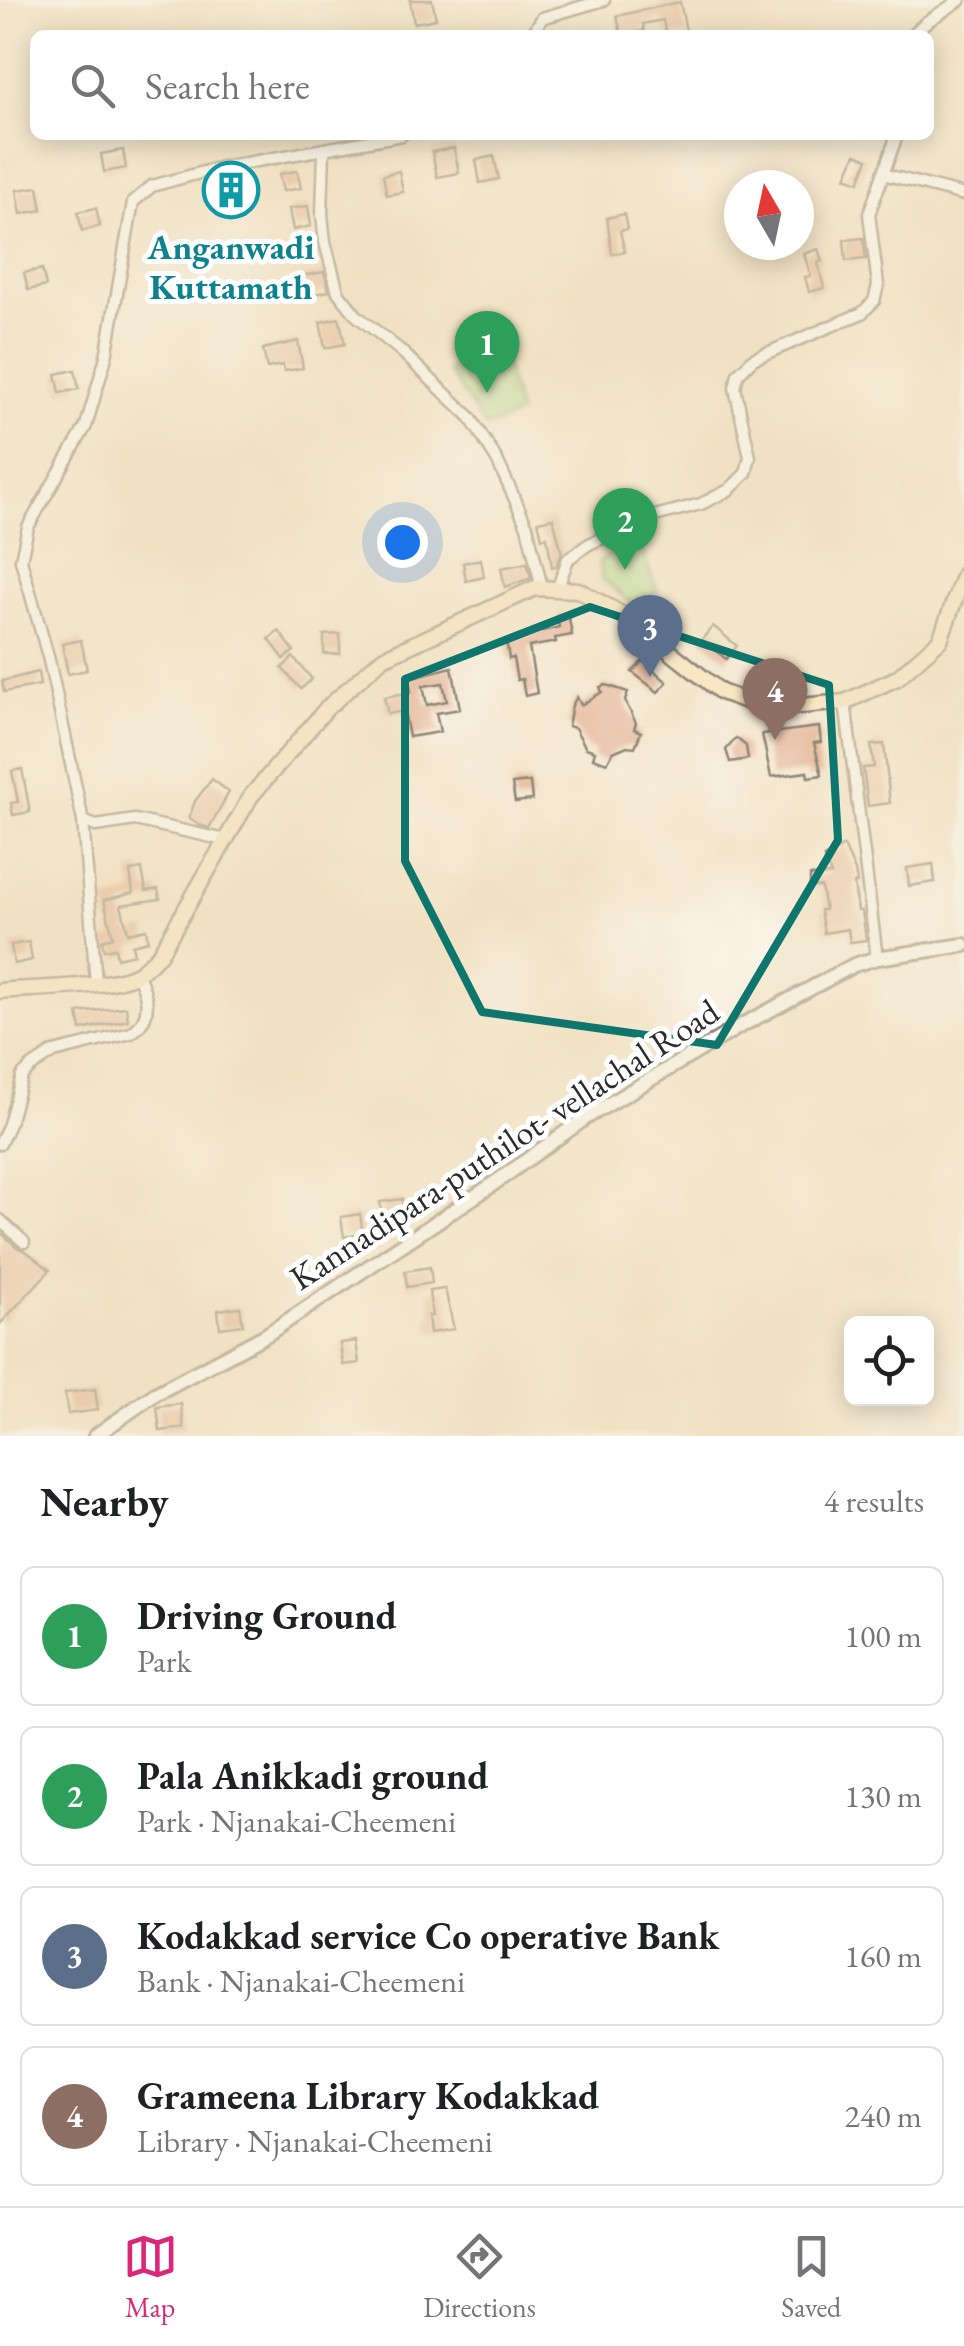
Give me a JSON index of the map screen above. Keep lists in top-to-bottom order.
{
  "streets": {
    "street": ["Kannadipara-puthilot- vellachal Road"]
  },
  "places": {
    "building": ["Anganwadi Kuttamath"]
  },
  "north": "top",
  "page": {
    "search": "Search here",
    "pins": [
      "1",
      "2",
      "3",
      "4"
    ],
    "heading": ["Nearby", "4 results"],
    "list": [
      {
        "mark": "1",
        "name": "Driving Ground",
        "note": "Park",
        "value": "100 m"
      },
      {
        "mark": "2",
        "name": "Pala Anikkadi ground",
        "note": "Park · Njanakai-Cheemeni",
        "value": "130 m"
      },
      {
        "mark": "3",
        "name": "Kodakkad service Co operative Bank",
        "note": "Bank · Njanakai-Cheemeni",
        "value": "160 m"
      },
      {
        "mark": "4",
        "name": "Grameena Library Kodakkad",
        "note": "Library · Njanakai-Cheemeni",
        "value": "240 m"
      }
    ],
    "nav": ["Map", "Directions", "Saved"]
  }
}
